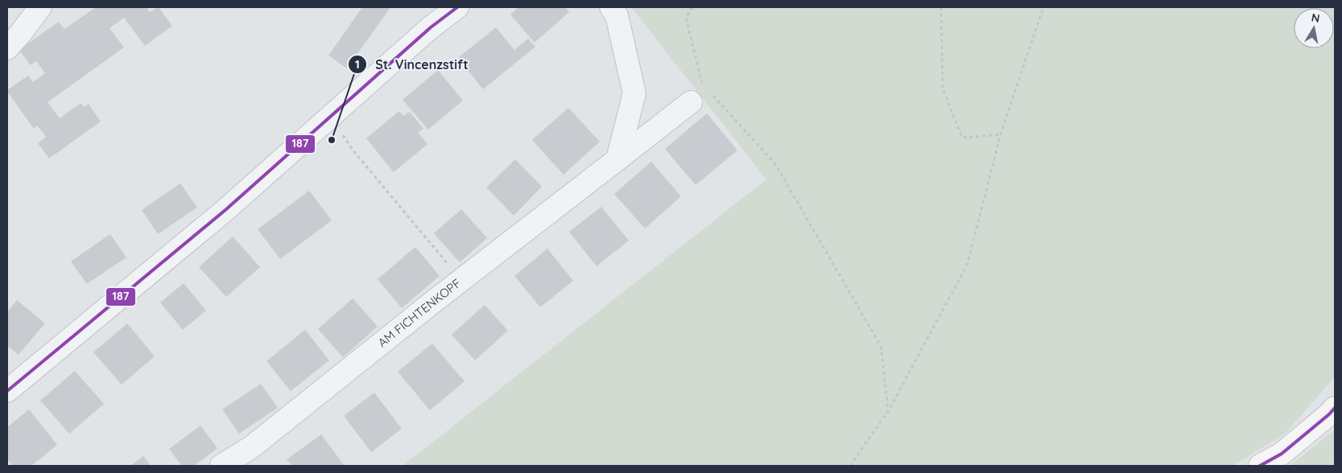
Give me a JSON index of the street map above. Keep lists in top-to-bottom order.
{
  "streets": {
    "street": ["AM FICHTENKOPF"]
  },
  "places": ["St. Vincenzstift"],
  "lines": ["transit line 187"],
  "north": "top"
}
